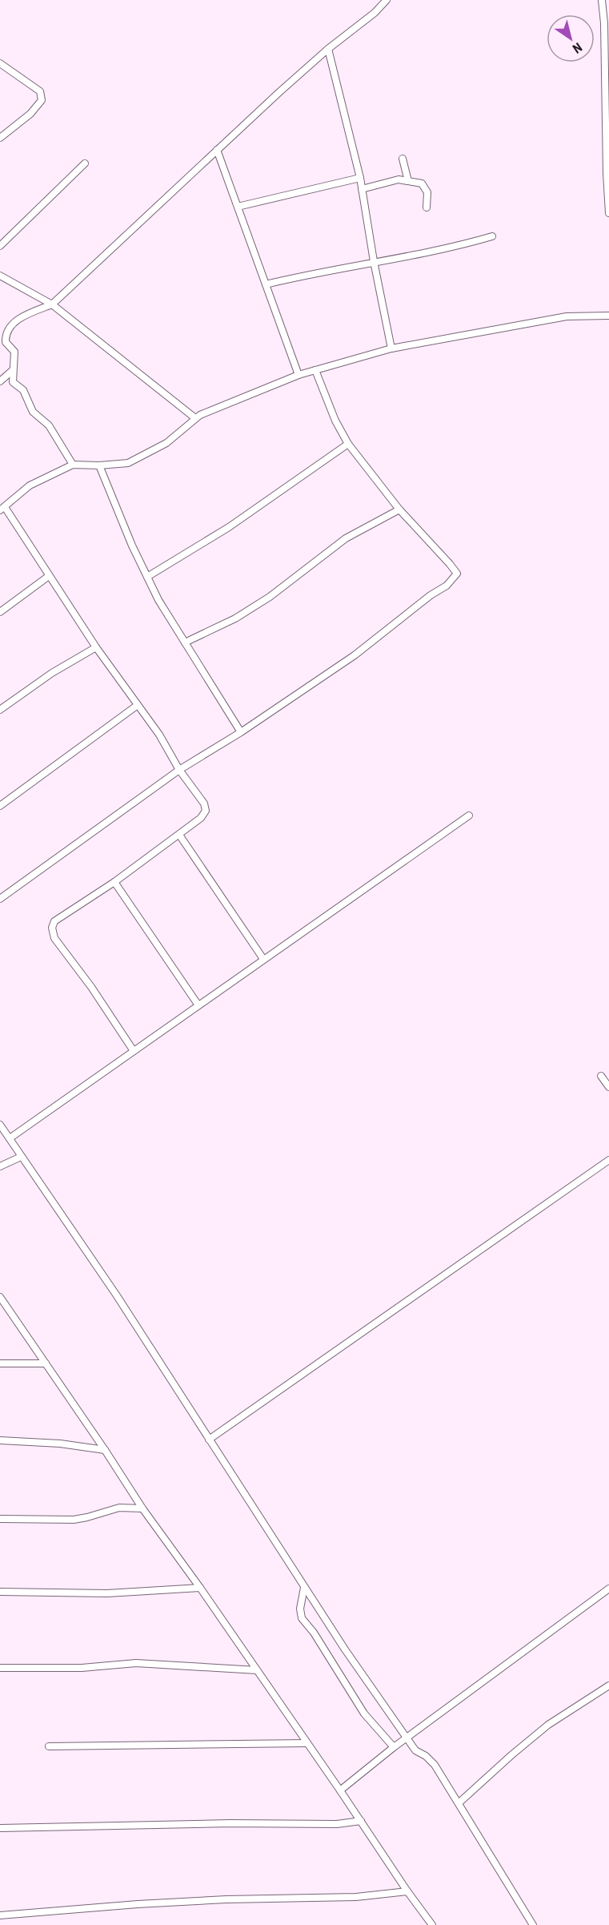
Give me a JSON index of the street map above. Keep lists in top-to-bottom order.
{
  "north": "bottom right"
}
